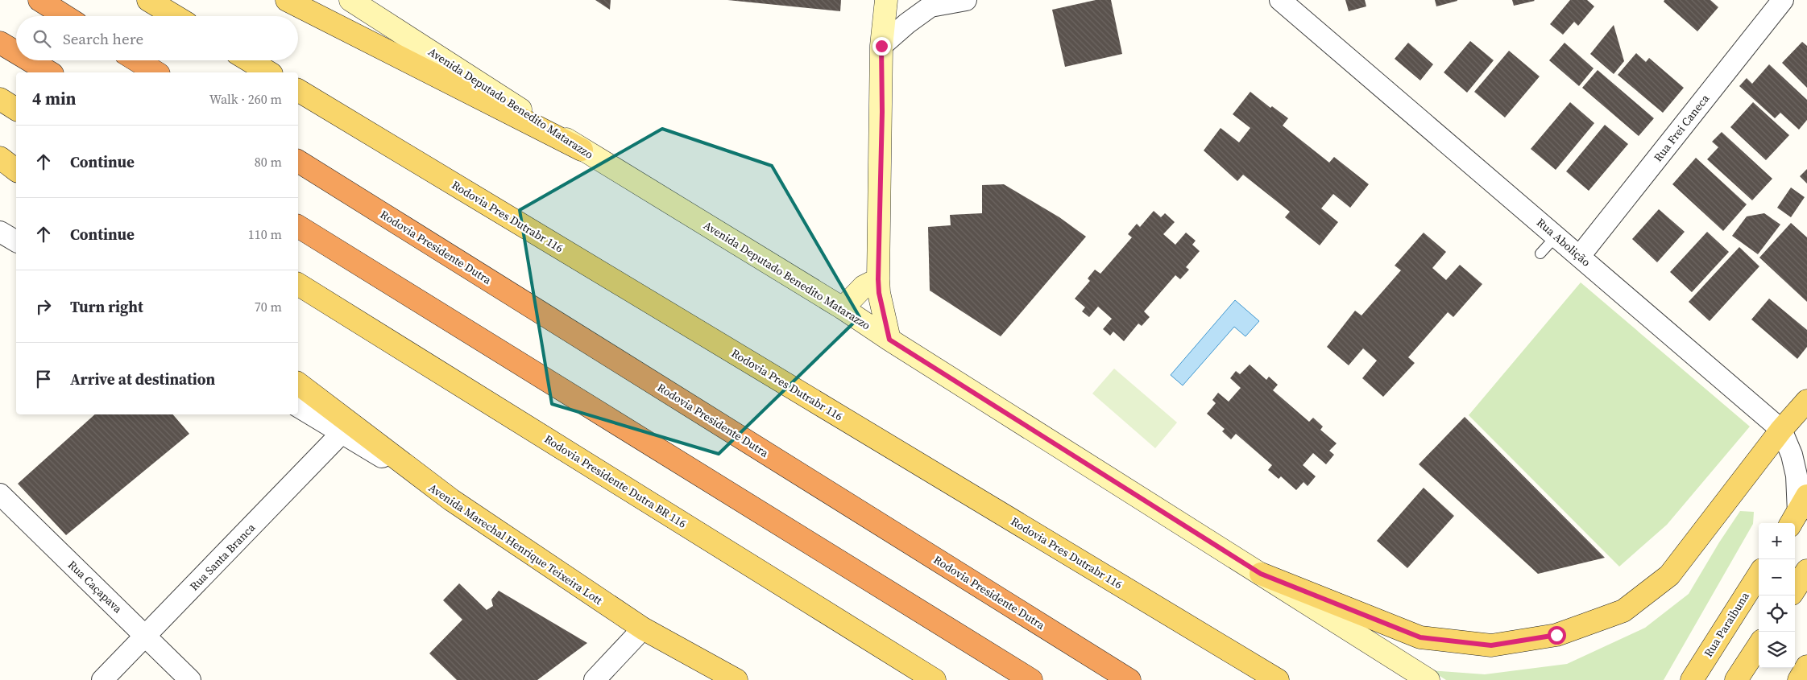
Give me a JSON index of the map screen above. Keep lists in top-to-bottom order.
{
  "streets": {
    "highway": ["Rodovia Presidente Dutra"],
    "main road": [
      "Avenida Deputado Benedito Matarazzo",
      "Rodovia Pres Dutrabr 116",
      "Rodovia Presidente Dutra BR 116",
      "Avenida Marechal Henrique Teixeira Lott",
      "Rua Paraibuna"
    ],
    "street": [
      "Rua Frei Caneca",
      "Rua Abolição",
      "Rua Santa Branca",
      "Rua Caçapava"
    ]
  },
  "crossings": [
    ["Rua Frei Caneca", "Rua Abolição"],
    ["Avenida Marechal Henrique Teixeira Lott", "Rua Santa Branca"],
    ["Rua Santa Branca", "Rua Caçapava"]
  ],
  "page": {
    "search": "Search here",
    "heading": ["4 min", "Walk · 260 m"],
    "list": [
      ["Continue", "80 m"],
      ["Continue", "110 m"],
      ["Turn right", "70 m"],
      "Arrive at destination"
    ],
    "map_buttons": ["+", "−"]
  }
}
